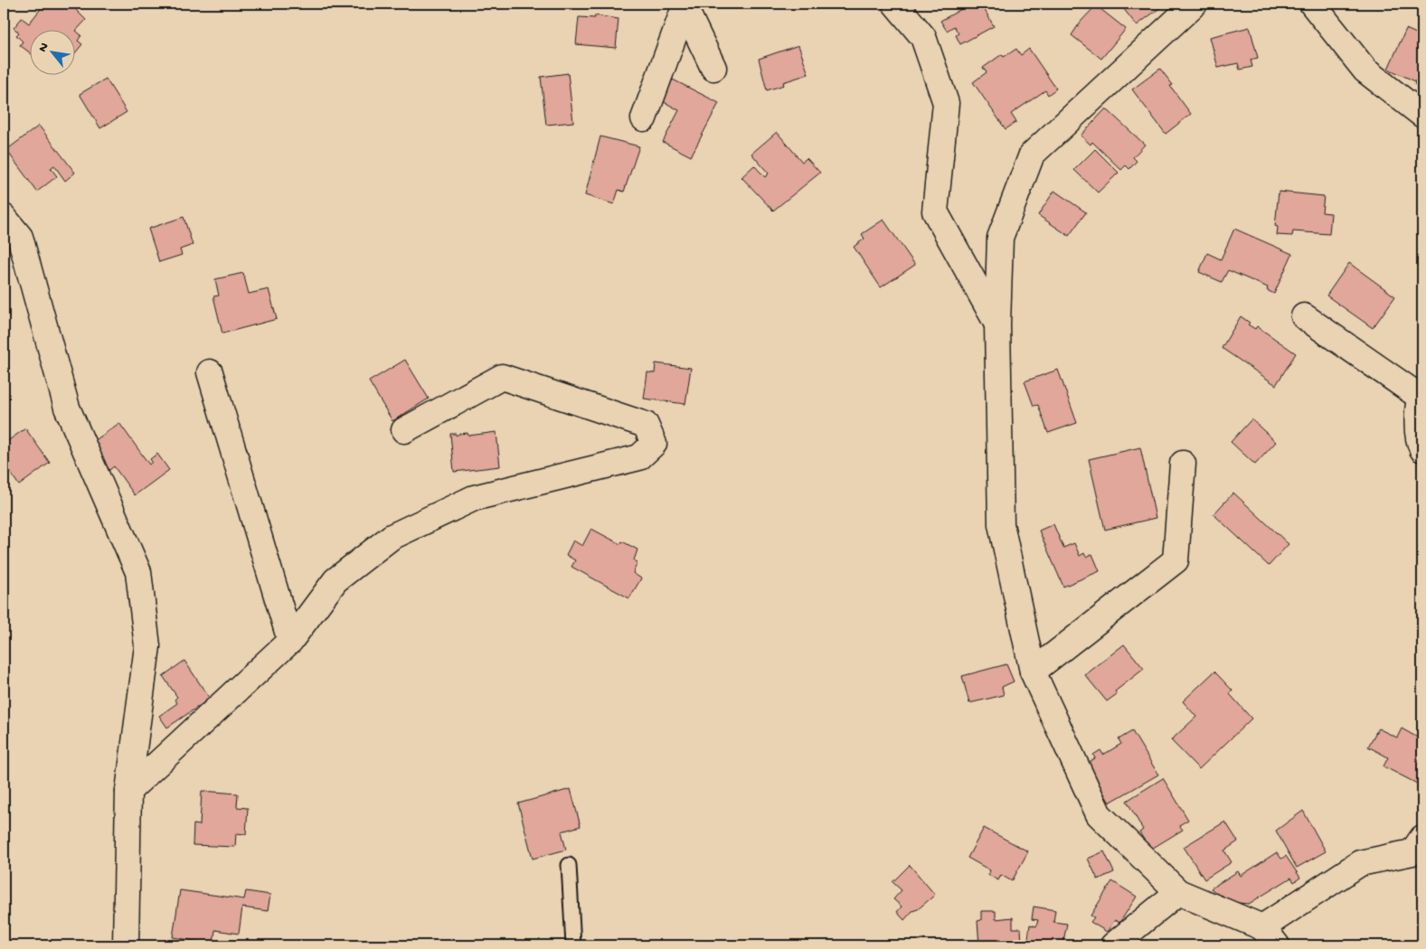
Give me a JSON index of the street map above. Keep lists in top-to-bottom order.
{
  "north": "top left"
}
